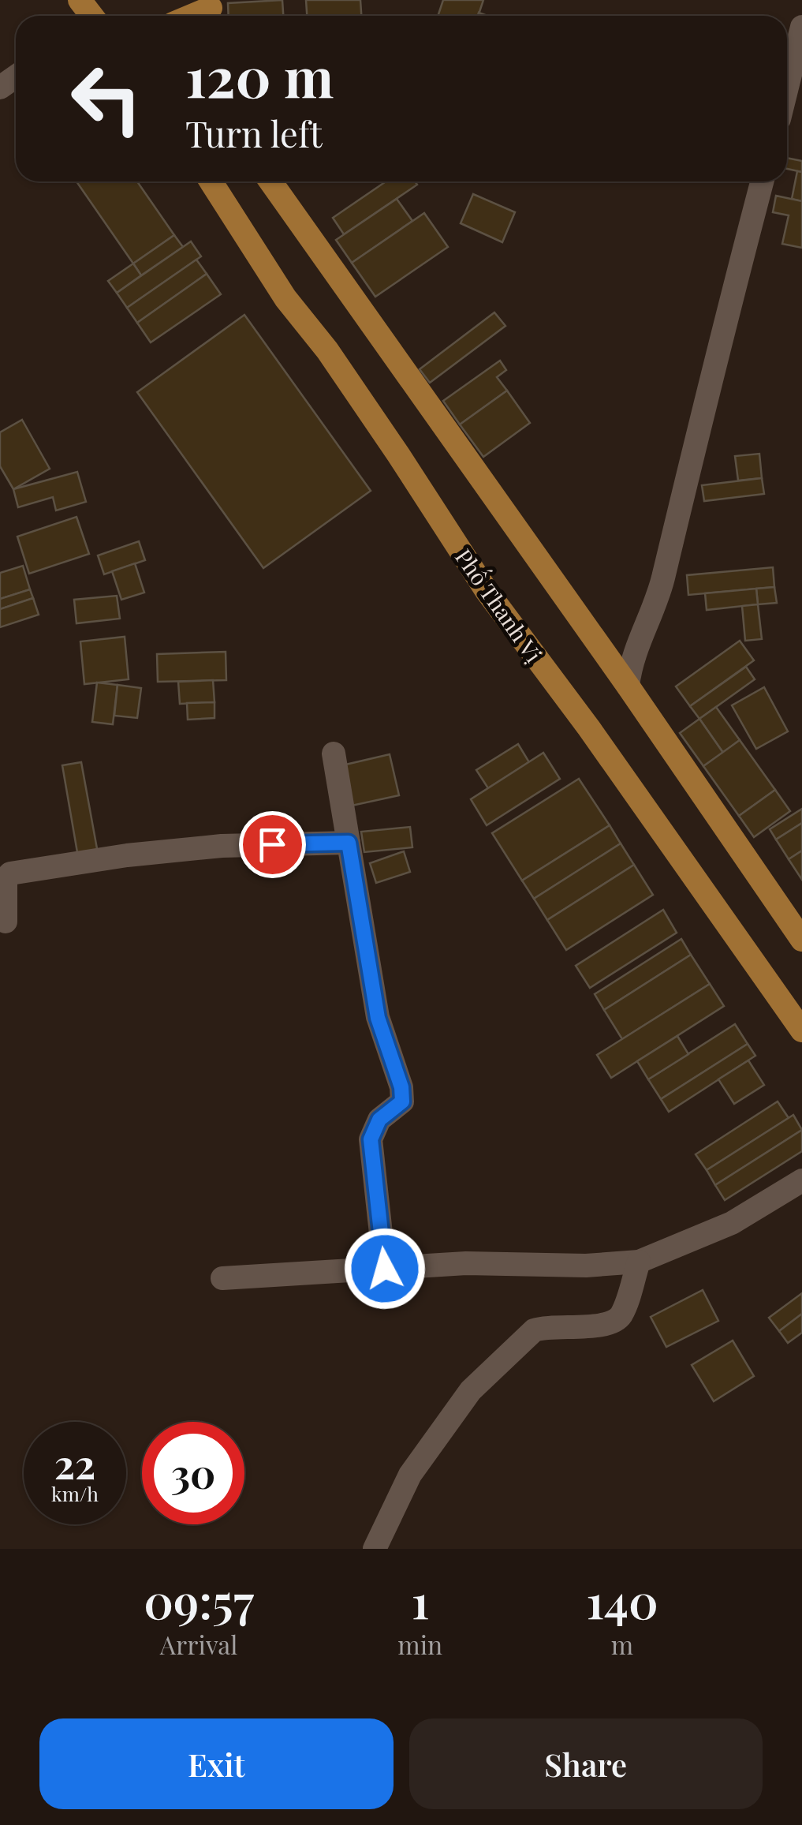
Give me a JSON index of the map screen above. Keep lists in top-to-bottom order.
{
  "streets": {
    "main road": ["Phố Thanh Vị"]
  },
  "page": {
    "turn": ["120 m", "Turn left"],
    "speed": "22 km/h",
    "limit": "30",
    "eta": [
      "09:57",
      "Arrival",
      "1",
      "min",
      "140",
      "m"
    ],
    "buttons": ["Exit", "Share"]
  }
}
